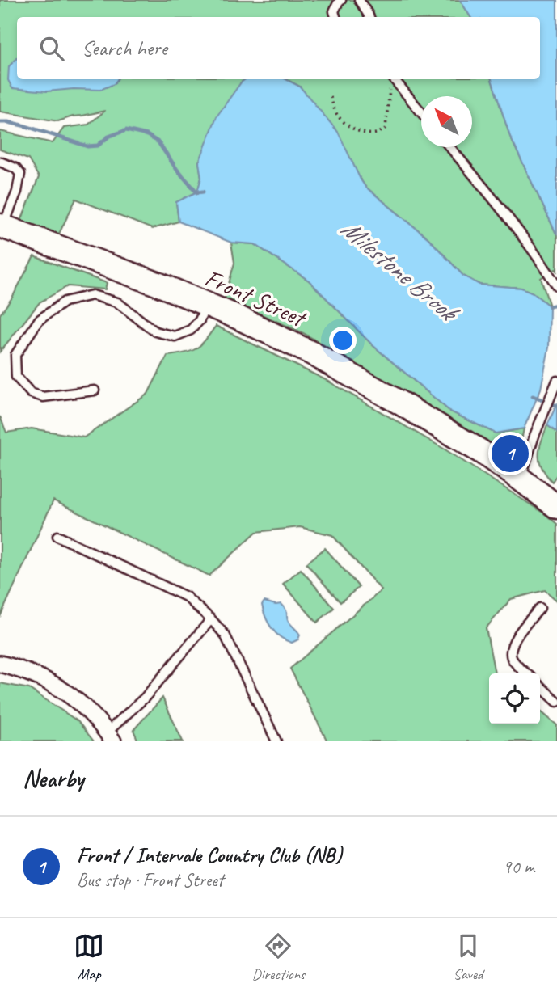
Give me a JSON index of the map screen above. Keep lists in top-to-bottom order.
{
  "streets": {
    "main road": ["Front Street"]
  },
  "water": ["Milestone Brook"],
  "north": "top left",
  "page": {
    "search": "Search here",
    "pins": "1",
    "heading": "Nearby",
    "list": [
      {
        "mark": "1",
        "name": "Front / Intervale Country Club (NB)",
        "note": "Bus stop · Front Street",
        "value": "90 m"
      }
    ],
    "nav": ["Map", "Directions", "Saved"]
  }
}
